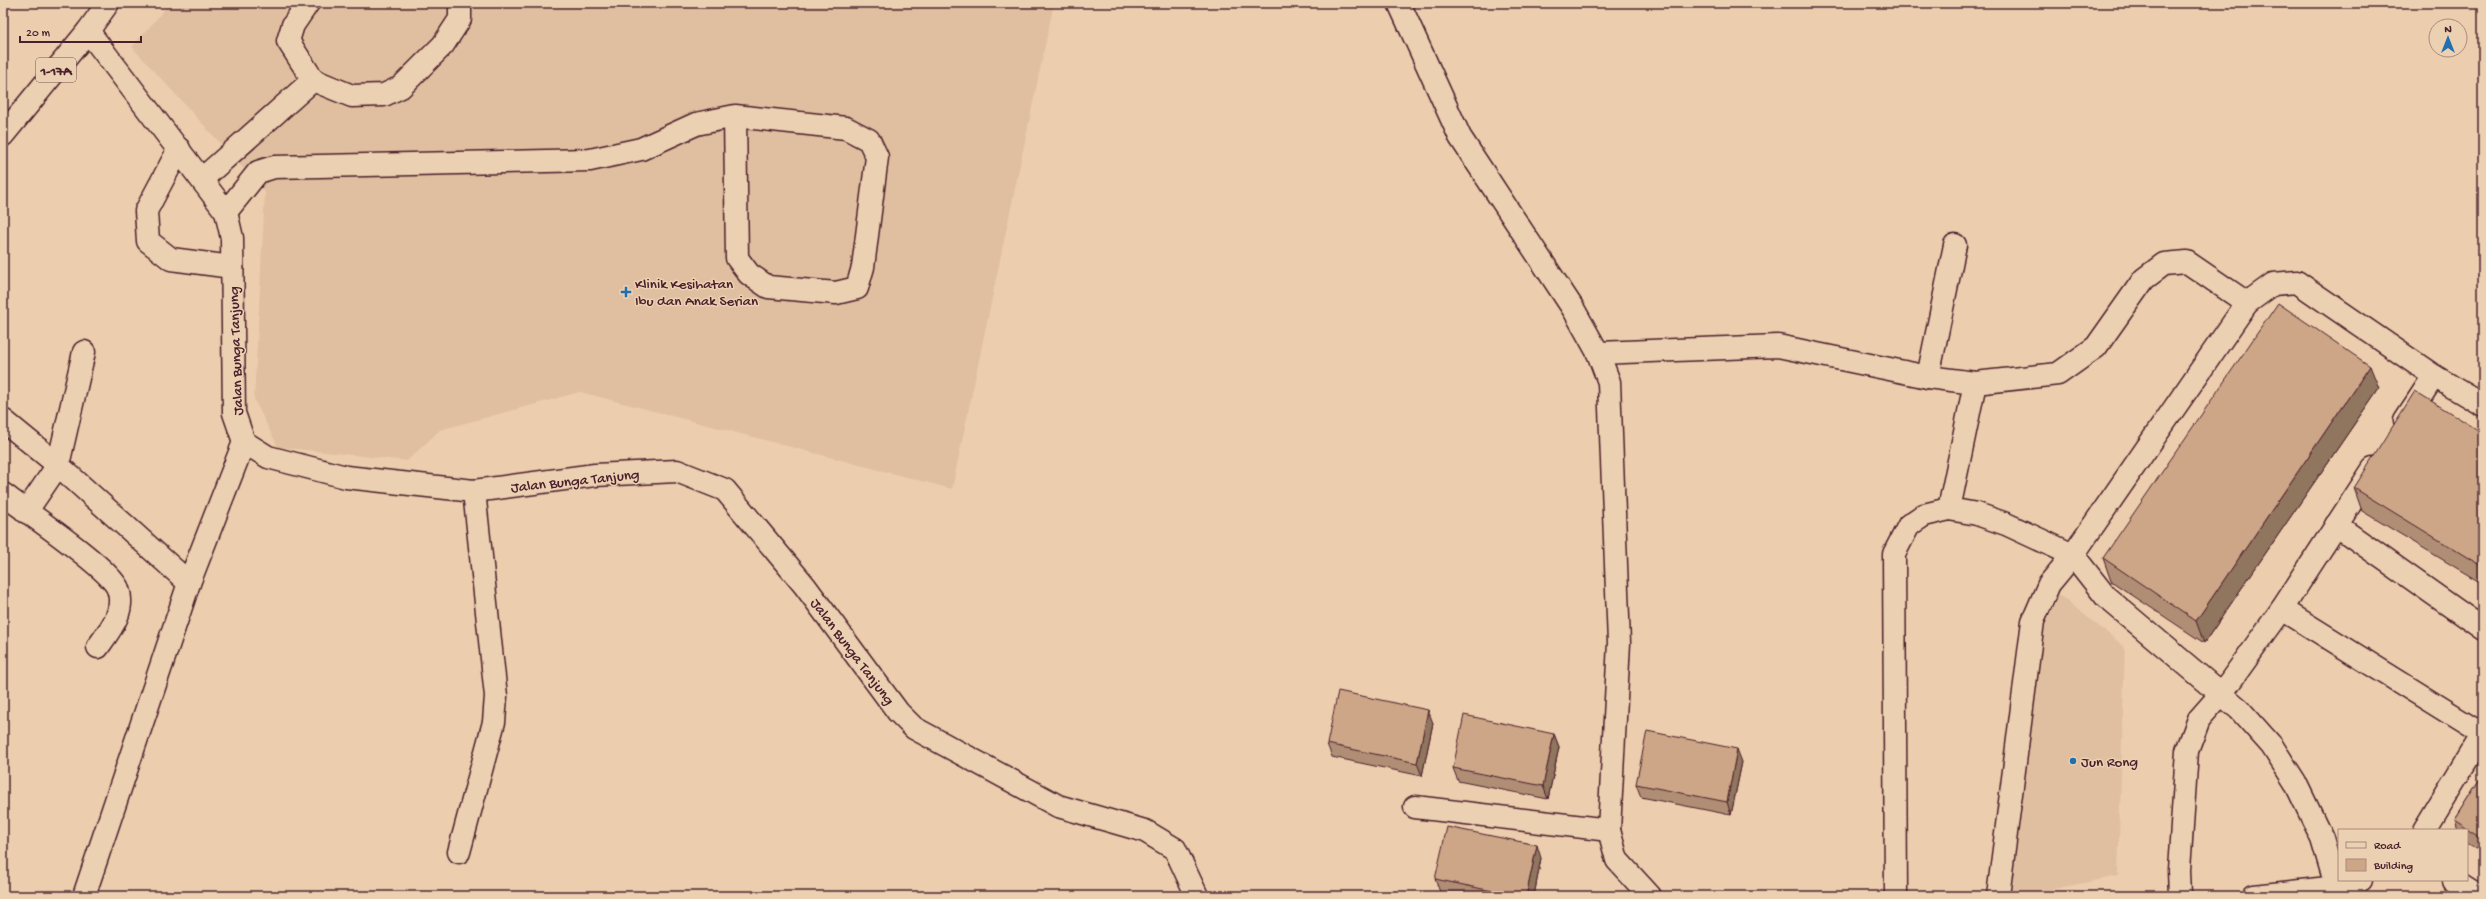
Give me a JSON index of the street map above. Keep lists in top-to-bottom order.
{
  "streets": {
    "street": ["1-17A", "Jalan Bunga Tanjung"]
  },
  "crossings": [
    ["1-17A", "Jalan Bunga Tanjung"]
  ],
  "places": {
    "health": ["Klinik Kesihatan Ibu dan Anak Serian"],
    "other": ["Jun Rong"]
  },
  "legend": ["Road", "Building"],
  "scale_bar": "20 m",
  "north": "top"
}
